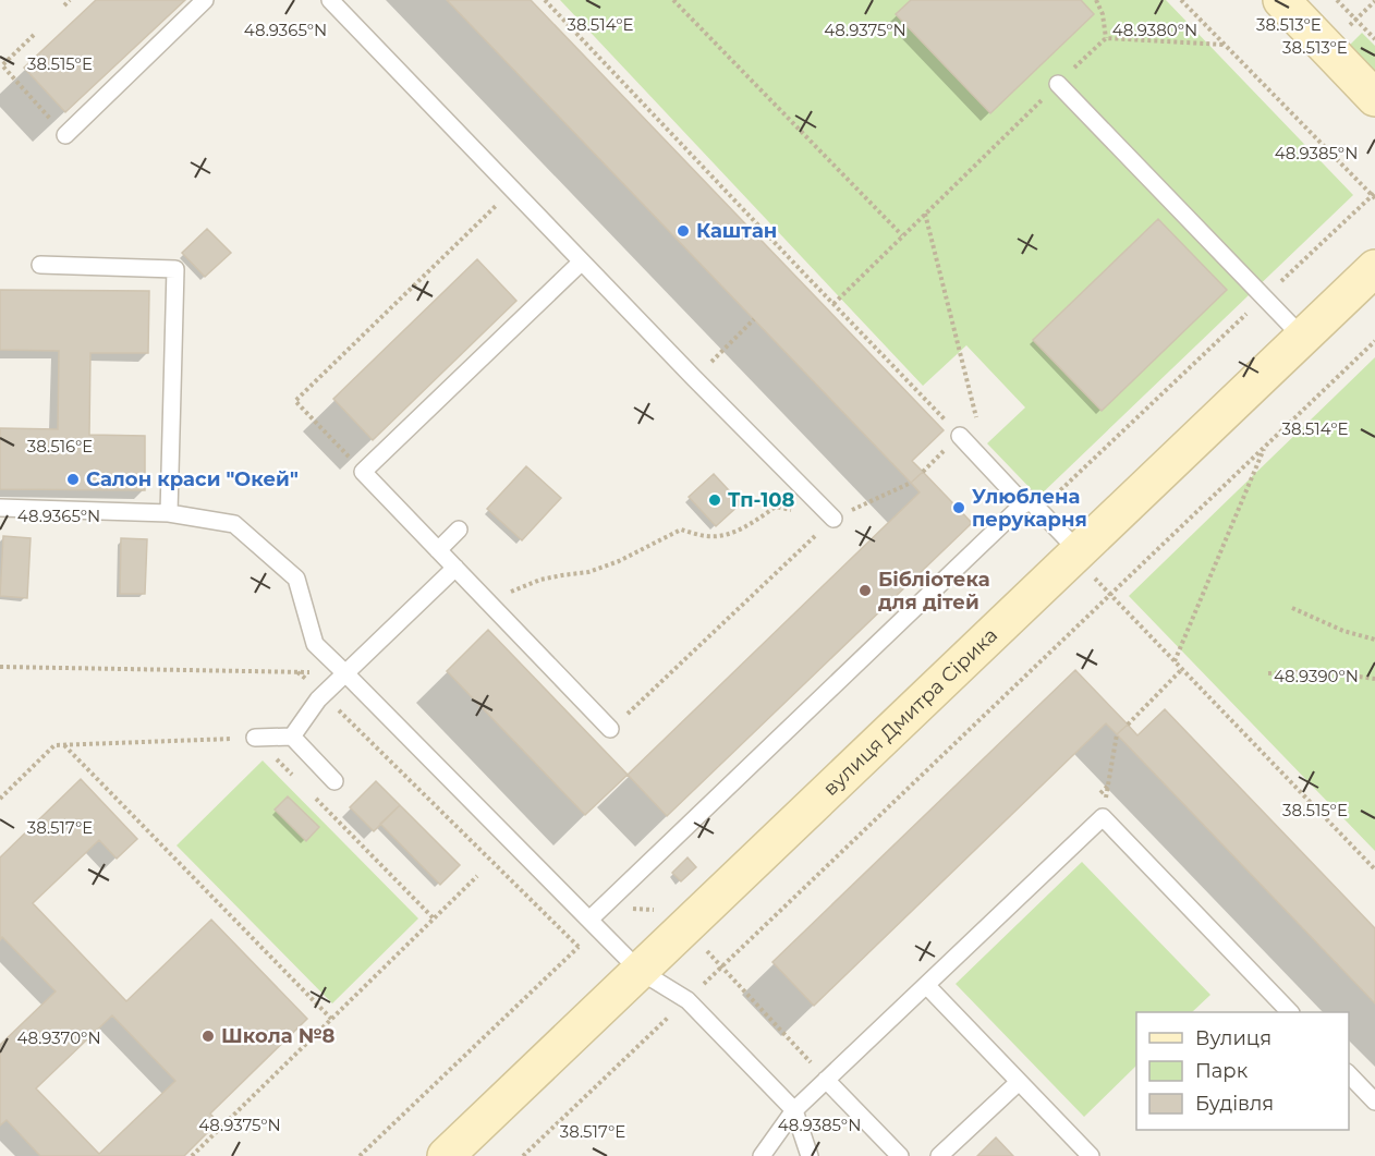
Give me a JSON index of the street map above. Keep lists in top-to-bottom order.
{
  "streets": {
    "street": ["вулиця Дмитра Сірика"]
  },
  "places": [
    "Каштан",
    "Салон краси \"Окей\"",
    "Тп-108",
    "Улюблена перукарня",
    "Бібліотека для дітей",
    "Школа №8"
  ],
  "legend": ["Вулиця", "Парк", "Будівля"],
  "coordinates": [
    "38.514°E",
    "38.513°E",
    "48.9365°N",
    "48.9375°N",
    "48.9380°N",
    "38.515°E",
    "48.9385°N",
    "38.516°E",
    "48.9390°N",
    "38.517°E",
    "48.9370°N"
  ]
}
